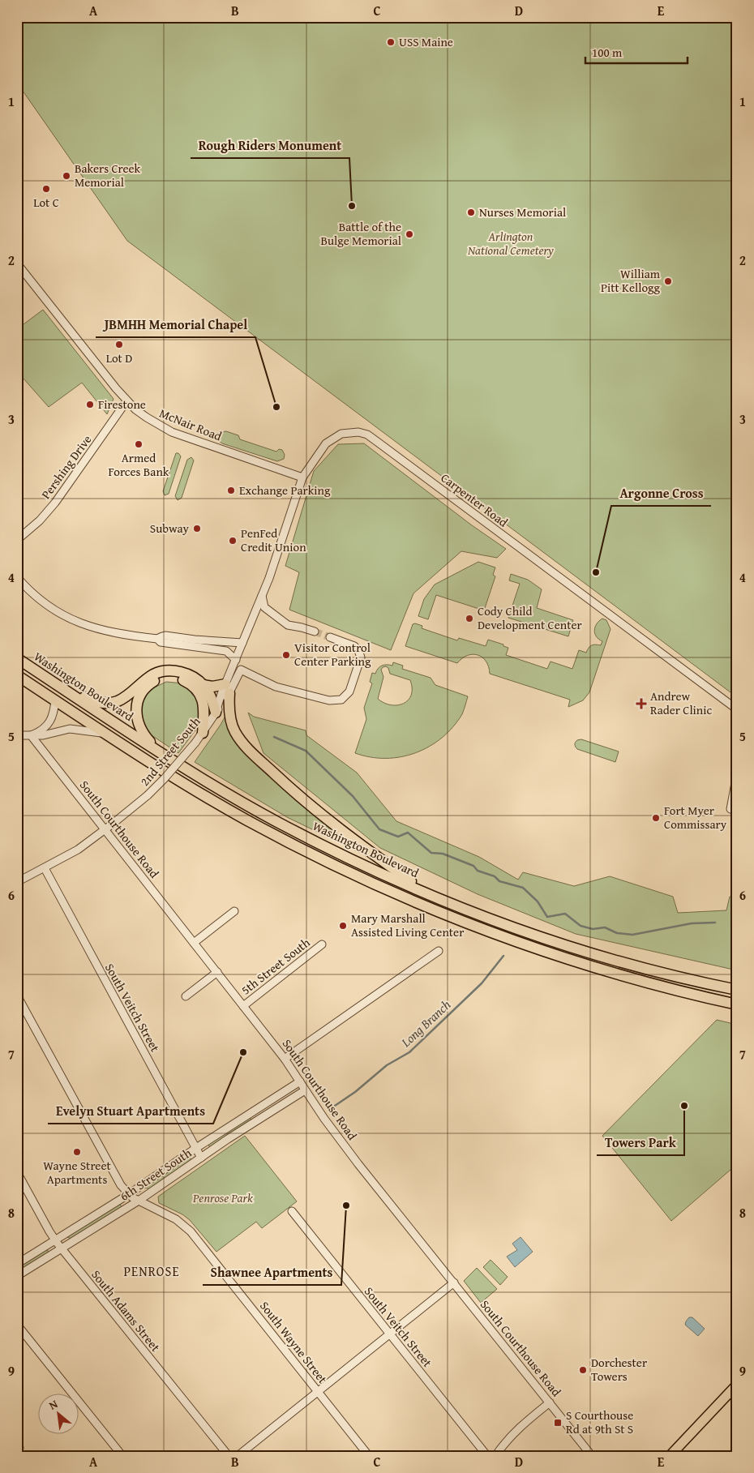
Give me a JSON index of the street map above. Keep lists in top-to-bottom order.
{
  "streets": {
    "highway": ["Washington Boulevard"],
    "street": [
      "McNair Road",
      "Pershing Drive",
      "Carpenter Road",
      "2nd Street South",
      "South Courthouse Road",
      "5th Street South",
      "South Veitch Street",
      "6th Street South",
      "South Adams Street",
      "South Wayne Street"
    ]
  },
  "crossings": [
    ["McNair Road", "Pershing Drive"],
    ["McNair Road", "Carpenter Road"],
    ["Carpenter Road", "2nd Street South"],
    ["2nd Street South", "South Courthouse Road"],
    ["2nd Street South", "South Veitch Street"],
    ["South Courthouse Road", "5th Street South"],
    ["South Courthouse Road", "6th Street South"],
    ["South Veitch Street", "6th Street South"],
    ["6th Street South", "South Adams Street"],
    ["6th Street South", "South Wayne Street"]
  ],
  "districts": ["PENROSE"],
  "water": ["Long Branch"],
  "parks": ["Arlington National Cemetery", "Penrose Park"],
  "places": {
    "other": [
      "USS Maine",
      "Bakers Creek Memorial",
      "Lot C",
      "Rough Riders Monument",
      "Nurses Memorial",
      "Battle of the Bulge Memorial",
      "William Pitt Kellogg",
      "Lot D",
      "Firestone",
      "JBMHH Memorial Chapel",
      "Armed Forces Bank",
      "Exchange Parking",
      "Subway",
      "PenFed Credit Union",
      "Argonne Cross",
      "Cody Child Development Center",
      "Visitor Control Center Parking",
      "Fort Myer Commissary",
      "Mary Marshall Assisted Living Center",
      "Evelyn Stuart Apartments",
      "Towers Park",
      "Wayne Street Apartments",
      "Shawnee Apartments",
      "Dorchester Towers"
    ],
    "health": ["Andrew Rader Clinic"],
    "transit": ["S Courthouse Rd at 9th St S"]
  },
  "scale_bar": "100 m",
  "north": "top left",
  "grid": {
    "columns": [
      "A",
      "B",
      "C",
      "D",
      "E"
    ],
    "rows": [
      "1",
      "2",
      "3",
      "4",
      "5",
      "6",
      "7",
      "8",
      "9"
    ]
  }
}
